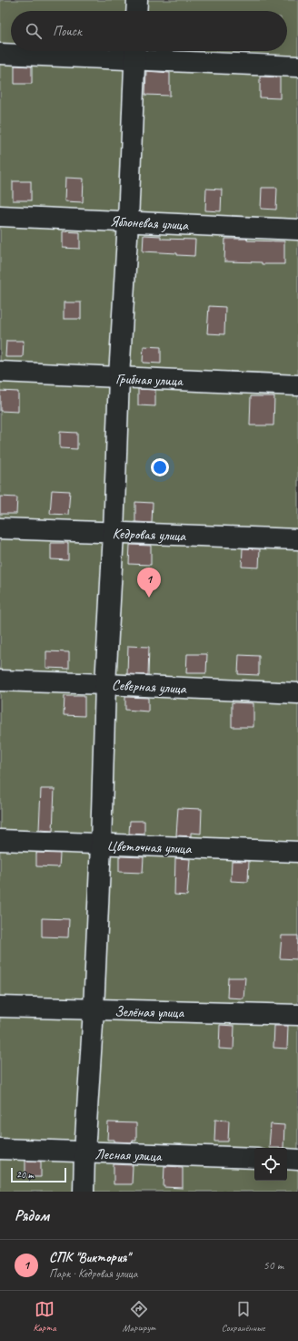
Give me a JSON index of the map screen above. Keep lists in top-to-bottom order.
{
  "streets": {
    "street": [
      "Яблоневая улица",
      "Грибная улица",
      "Кедровая улица",
      "Северная улица",
      "Цветочная улица",
      "Зелёная улица",
      "Лесная улица"
    ]
  },
  "scale_bar": "20 m",
  "page": {
    "search": "Поиск",
    "pins": "1",
    "scale": "20 m",
    "heading": "Рядом",
    "list": [
      {
        "mark": "1",
        "name": "СПК \"Виктория\"",
        "note": "Парк · Кедровая улица",
        "value": "50 m"
      }
    ],
    "nav": ["Карта", "Маршрут", "Сохранённые"]
  }
}
